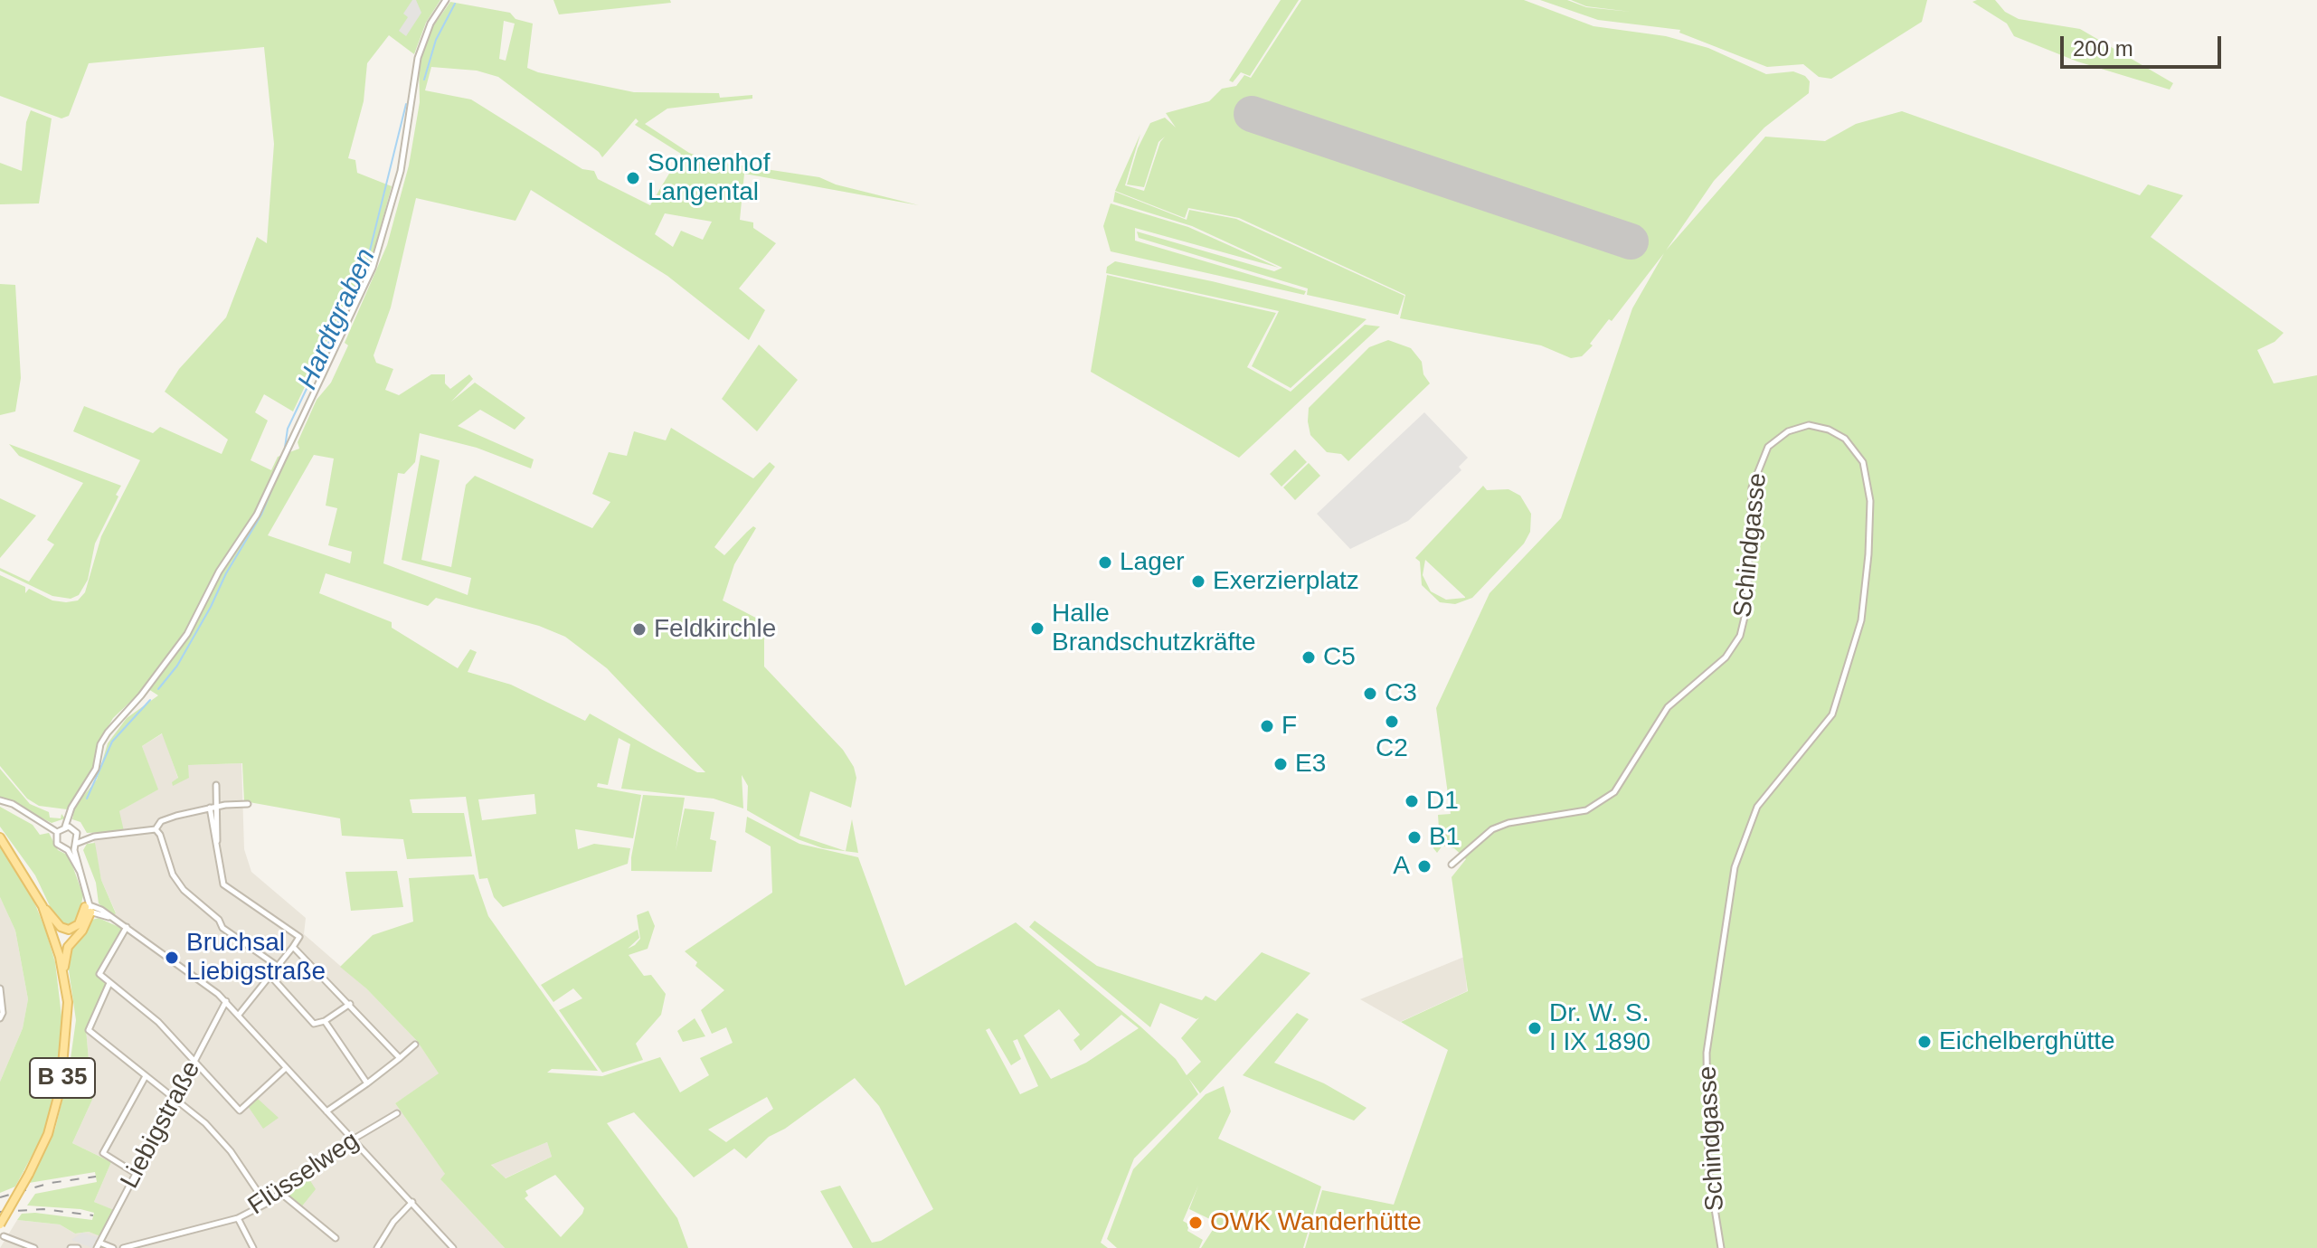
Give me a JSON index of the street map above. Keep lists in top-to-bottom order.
{
  "streets": {
    "main road": ["B 35"],
    "street": ["Schindgasse", "Liebigstraße", "Flüsselweg"]
  },
  "water": ["Hardtgraben"],
  "places": [
    "Sonnenhof Langental",
    "Lager",
    "Exerzierplatz",
    "Halle Brandschutzkräfte",
    "Feldkirchle",
    "C5",
    "C3",
    "C2",
    "F",
    "E3",
    "D1",
    "B1",
    "A",
    "Bruchsal Liebigstraße",
    "Dr. W. S. I IX 1890",
    "Eichelberghütte",
    "OWK Wanderhütte"
  ],
  "scale_bar": "200 m"
}
